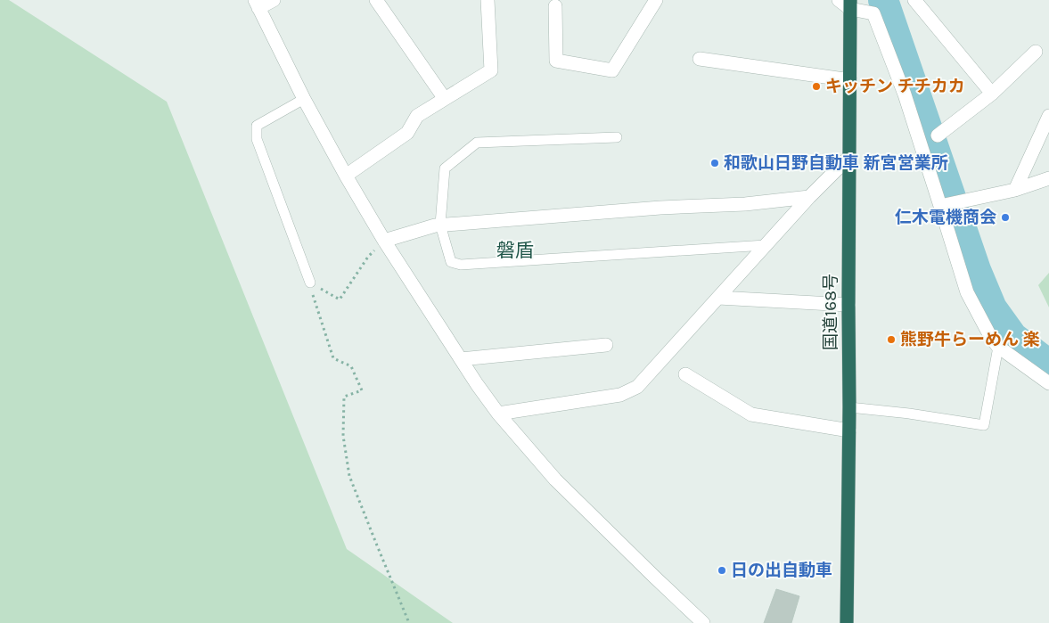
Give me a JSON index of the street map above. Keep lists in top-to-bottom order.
{
  "streets": {
    "highway": ["国道168号"]
  },
  "districts": ["磐盾"],
  "places": [
    "キッチン チチカカ",
    "和歌山日野自動車 新宮営業所",
    "仁木電機商会",
    "熊野牛らーめん 楽",
    "日の出自動車"
  ]
}
